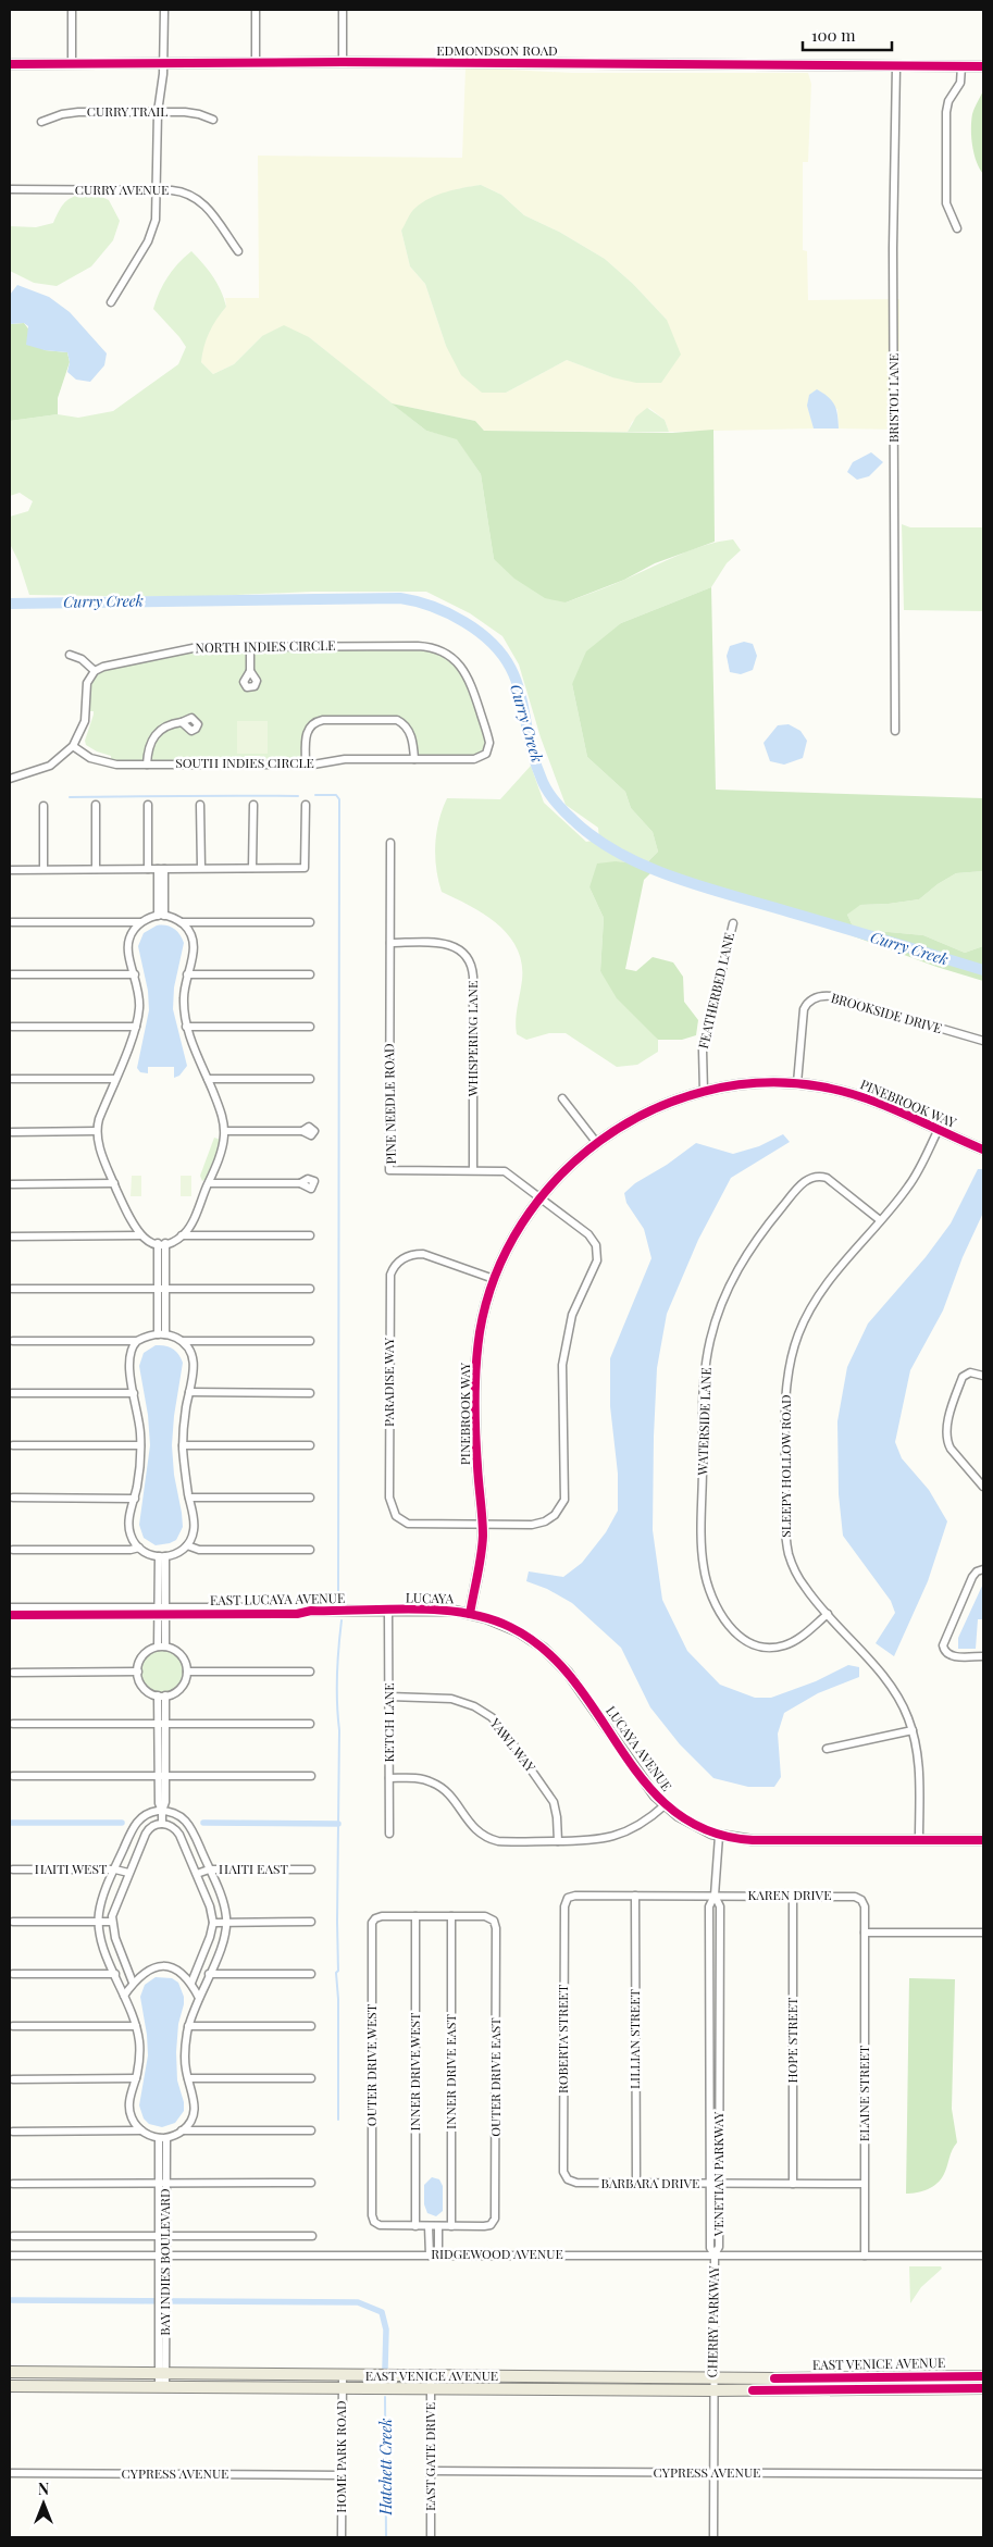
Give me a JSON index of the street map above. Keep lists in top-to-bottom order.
{
  "streets": {
    "main road": ["EAST VENICE AVENUE"],
    "street": [
      "EDMONDSON ROAD",
      "CURRY TRAIL",
      "CURRY AVENUE",
      "BRISTOL LANE",
      "NORTH INDIES CIRCLE",
      "SOUTH INDIES CIRCLE",
      "FEATHERBED LANE",
      "BROOKSIDE DRIVE",
      "WHISPERING LANE",
      "PINE NEEDLE ROAD",
      "PINEBROOK WAY",
      "PARADISE WAY",
      "WATERSIDE LANE",
      "SLEEPY HOLLOW ROAD",
      "LUCAYA",
      "EAST LUCAYA AVENUE",
      "KETCH LANE",
      "YAWL WAY",
      "LUCAYA AVENUE",
      "HAITI WEST",
      "HAITI EAST",
      "KAREN DRIVE",
      "ROBERTA STREET",
      "LILLIAN STREET",
      "HOPE STREET",
      "OUTER DRIVE WEST",
      "INNER DRIVE WEST",
      "INNER DRIVE EAST",
      "OUTER DRIVE EAST",
      "ELAINE STREET",
      "VENETIAN PARKWAY",
      "BARBARA DRIVE",
      "RIDGEWOOD AVENUE",
      "BAY INDIES BOULEVARD",
      "CHERRY PARKWAY",
      "HOME PARK ROAD",
      "EAST GATE DRIVE",
      "CYPRESS AVENUE"
    ]
  },
  "crossings": [
    ["EDMONDSON ROAD", "BRISTOL LANE"],
    ["NORTH INDIES CIRCLE", "SOUTH INDIES CIRCLE"],
    ["FEATHERBED LANE", "PINEBROOK WAY"],
    ["BROOKSIDE DRIVE", "PINEBROOK WAY"],
    ["WHISPERING LANE", "PINE NEEDLE ROAD"],
    ["PINE NEEDLE ROAD", "PINEBROOK WAY"],
    ["PINE NEEDLE ROAD", "PARADISE WAY"],
    ["PINEBROOK WAY", "PARADISE WAY"],
    ["PINEBROOK WAY", "SLEEPY HOLLOW ROAD"],
    ["PINEBROOK WAY", "LUCAYA"],
    ["PINEBROOK WAY", "LUCAYA AVENUE"],
    ["WATERSIDE LANE", "SLEEPY HOLLOW ROAD"],
    ["SLEEPY HOLLOW ROAD", "LUCAYA AVENUE"],
    ["LUCAYA", "EAST LUCAYA AVENUE"],
    ["LUCAYA", "KETCH LANE"],
    ["LUCAYA", "LUCAYA AVENUE"],
    ["EAST LUCAYA AVENUE", "KETCH LANE"],
    ["KETCH LANE", "YAWL WAY"],
    ["LUCAYA AVENUE", "VENETIAN PARKWAY"],
    ["KAREN DRIVE", "ROBERTA STREET"],
    ["KAREN DRIVE", "LILLIAN STREET"],
    ["KAREN DRIVE", "HOPE STREET"],
    ["KAREN DRIVE", "ELAINE STREET"],
    ["KAREN DRIVE", "VENETIAN PARKWAY"],
    ["ROBERTA STREET", "BARBARA DRIVE"],
    ["LILLIAN STREET", "BARBARA DRIVE"],
    ["HOPE STREET", "BARBARA DRIVE"],
    ["OUTER DRIVE WEST", "INNER DRIVE WEST"],
    ["OUTER DRIVE WEST", "INNER DRIVE EAST"],
    ["OUTER DRIVE WEST", "OUTER DRIVE EAST"],
    ["INNER DRIVE EAST", "OUTER DRIVE EAST"],
    ["ELAINE STREET", "BARBARA DRIVE"],
    ["ELAINE STREET", "RIDGEWOOD AVENUE"],
    ["VENETIAN PARKWAY", "BARBARA DRIVE"],
    ["VENETIAN PARKWAY", "RIDGEWOOD AVENUE"],
    ["VENETIAN PARKWAY", "CHERRY PARKWAY"],
    ["RIDGEWOOD AVENUE", "BAY INDIES BOULEVARD"],
    ["RIDGEWOOD AVENUE", "CHERRY PARKWAY"],
    ["BAY INDIES BOULEVARD", "EAST VENICE AVENUE"],
    ["CHERRY PARKWAY", "EAST VENICE AVENUE"],
    ["CHERRY PARKWAY", "CYPRESS AVENUE"],
    ["EAST VENICE AVENUE", "HOME PARK ROAD"],
    ["EAST VENICE AVENUE", "EAST GATE DRIVE"],
    ["HOME PARK ROAD", "CYPRESS AVENUE"],
    ["EAST GATE DRIVE", "CYPRESS AVENUE"]
  ],
  "water": ["Curry Creek", "Hatchett Creek"],
  "scale_bar": "100 m",
  "north": "top"
}
